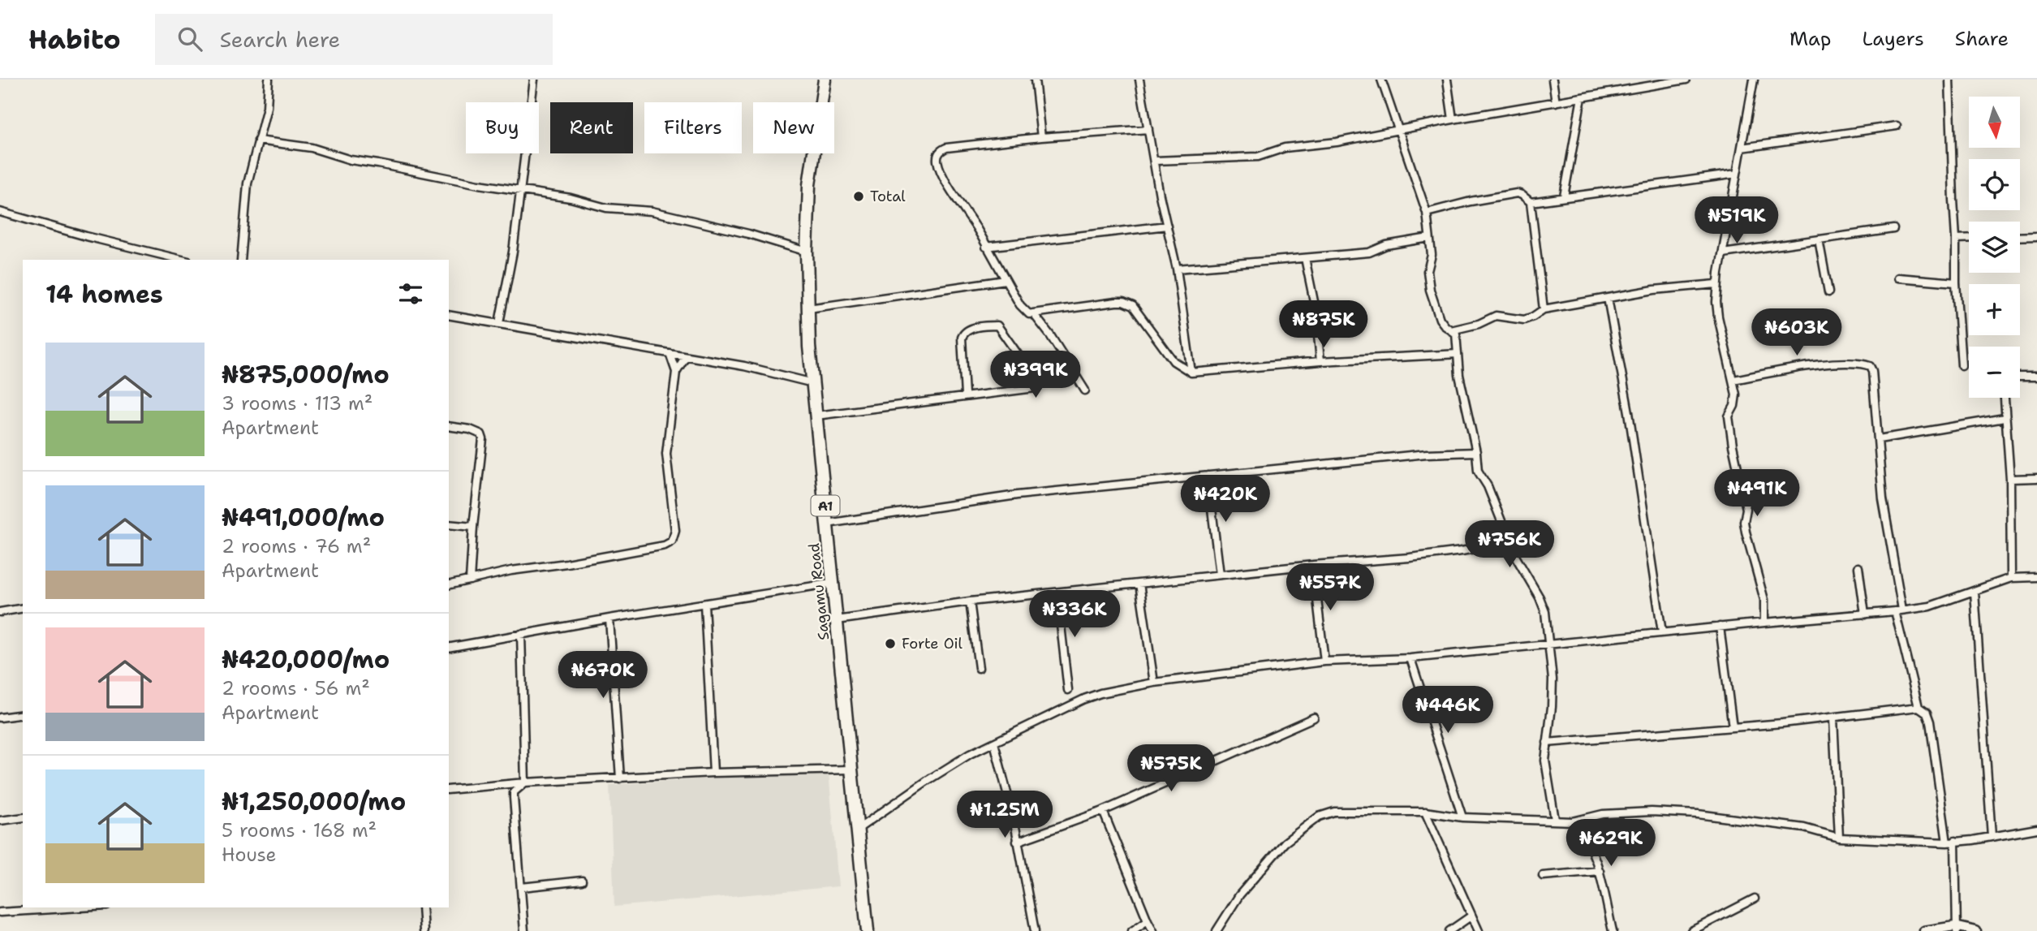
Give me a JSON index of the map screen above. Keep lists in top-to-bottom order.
{
  "streets": {
    "highway": ["A1", "Sagamu Road"]
  },
  "places": ["Total", "Forte Oil"],
  "north": "bottom",
  "page": {
    "header": "Habito",
    "search": "Search here",
    "nav": ["Map", "Layers", "Share"],
    "map_buttons": ["+", "−"],
    "chip": [
      "Buy",
      "Rent",
      "Filters",
      "New"
    ],
    "price": [
      "₦519K",
      "₦875K",
      "₦603K",
      "₦399K",
      "₦491K",
      "₦420K",
      "₦756K",
      "₦557K",
      "₦336K",
      "₦670K",
      "₦446K",
      "₦575K",
      "₦1.25M",
      "₦629K"
    ],
    "heading": "14 homes",
    "list": [
      {
        "name": "₦875,000/mo",
        "note": "3 rooms · 113 m² · Apartment"
      },
      {
        "name": "₦491,000/mo",
        "note": "2 rooms · 76 m² · Apartment"
      },
      {
        "name": "₦420,000/mo",
        "note": "2 rooms · 56 m² · Apartment"
      },
      {
        "name": "₦1,250,000/mo",
        "note": "5 rooms · 168 m² · House"
      }
    ]
  }
}
